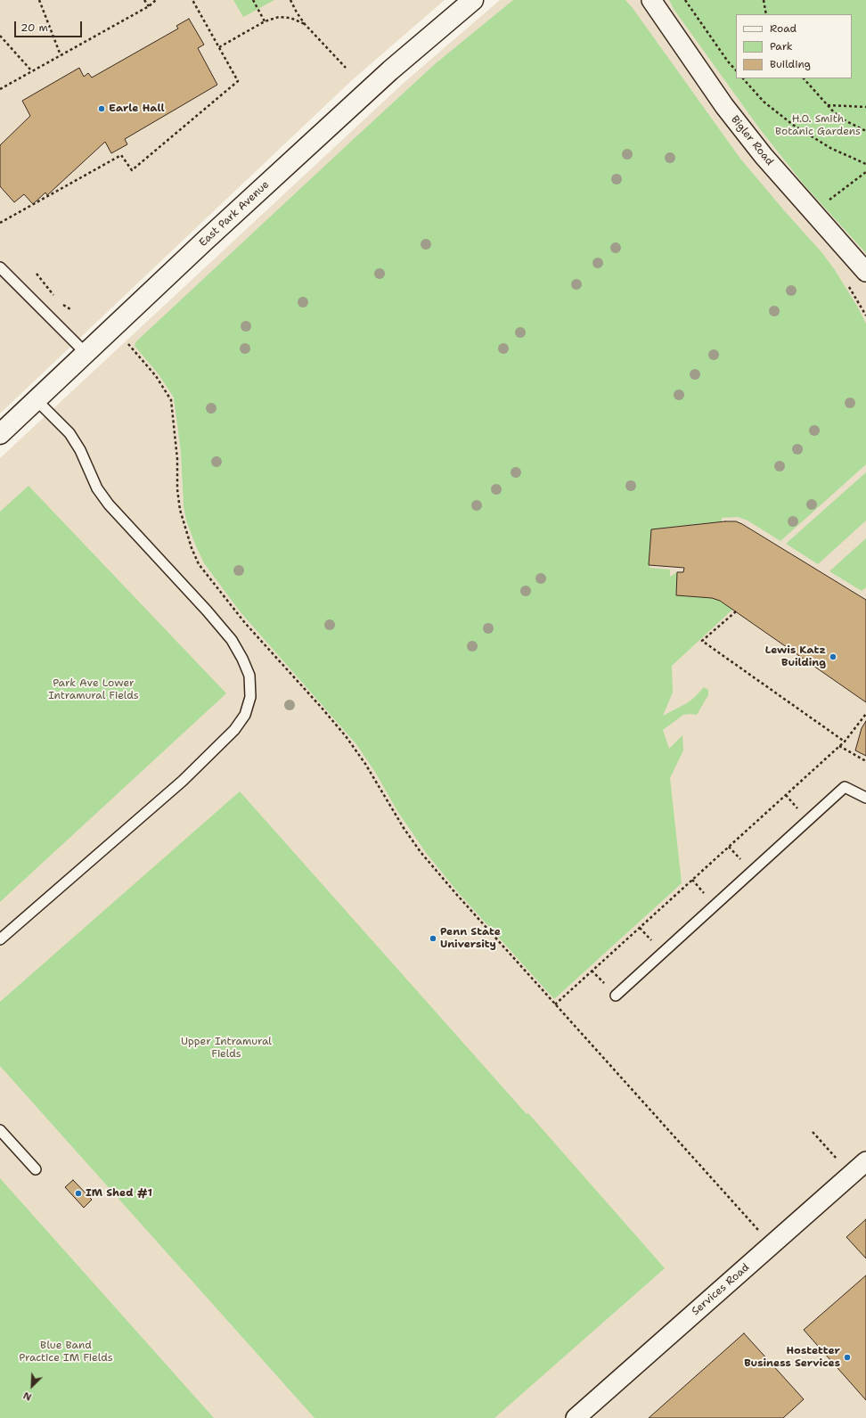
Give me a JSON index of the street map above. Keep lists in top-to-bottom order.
{
  "streets": {
    "main road": ["East Park Avenue"],
    "street": ["Bigler Road", "Services Road"]
  },
  "parks": [
    "H.O. Smith Botanic Gardens",
    "Park Ave Lower Intramural Fields",
    "Upper Intramural Fields",
    "Blue Band Practice IM Fields"
  ],
  "places": [
    "Earle Hall",
    "Lewis Katz Building",
    "Penn State University",
    "IM Shed #1",
    "Hostetter Business Services"
  ],
  "legend": ["Road", "Park", "Building"],
  "scale_bar": "20 m",
  "north": "bottom left"
}
